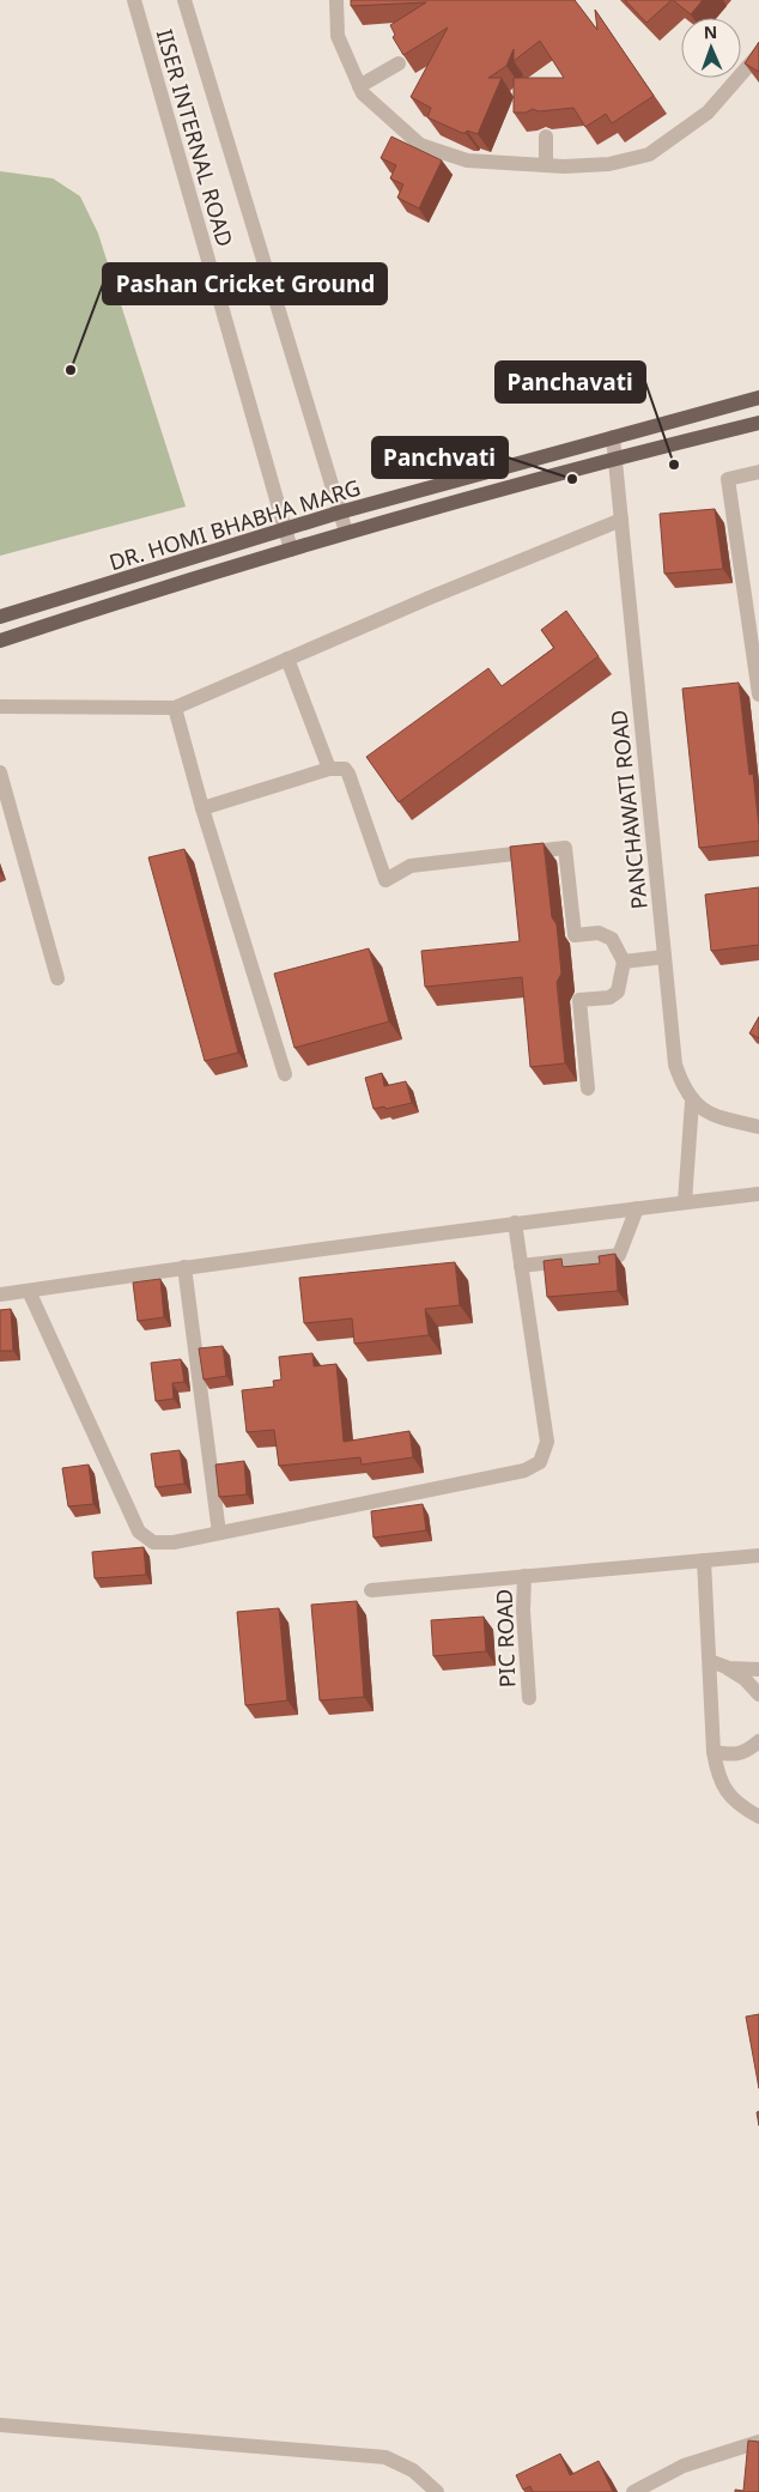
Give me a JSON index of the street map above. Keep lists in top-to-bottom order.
{
  "streets": {
    "main road": ["DR. HOMI BHABHA MARG"],
    "street": ["IISER INTERNAL ROAD", "PANCHAWATI ROAD", "PIC ROAD"]
  },
  "crossings": [
    ["IISER INTERNAL ROAD", "DR. HOMI BHABHA MARG"],
    ["DR. HOMI BHABHA MARG", "PANCHAWATI ROAD"]
  ],
  "places": ["Pashan Cricket Ground", "Panchavati", "Panchvati"],
  "north": "top"
}
